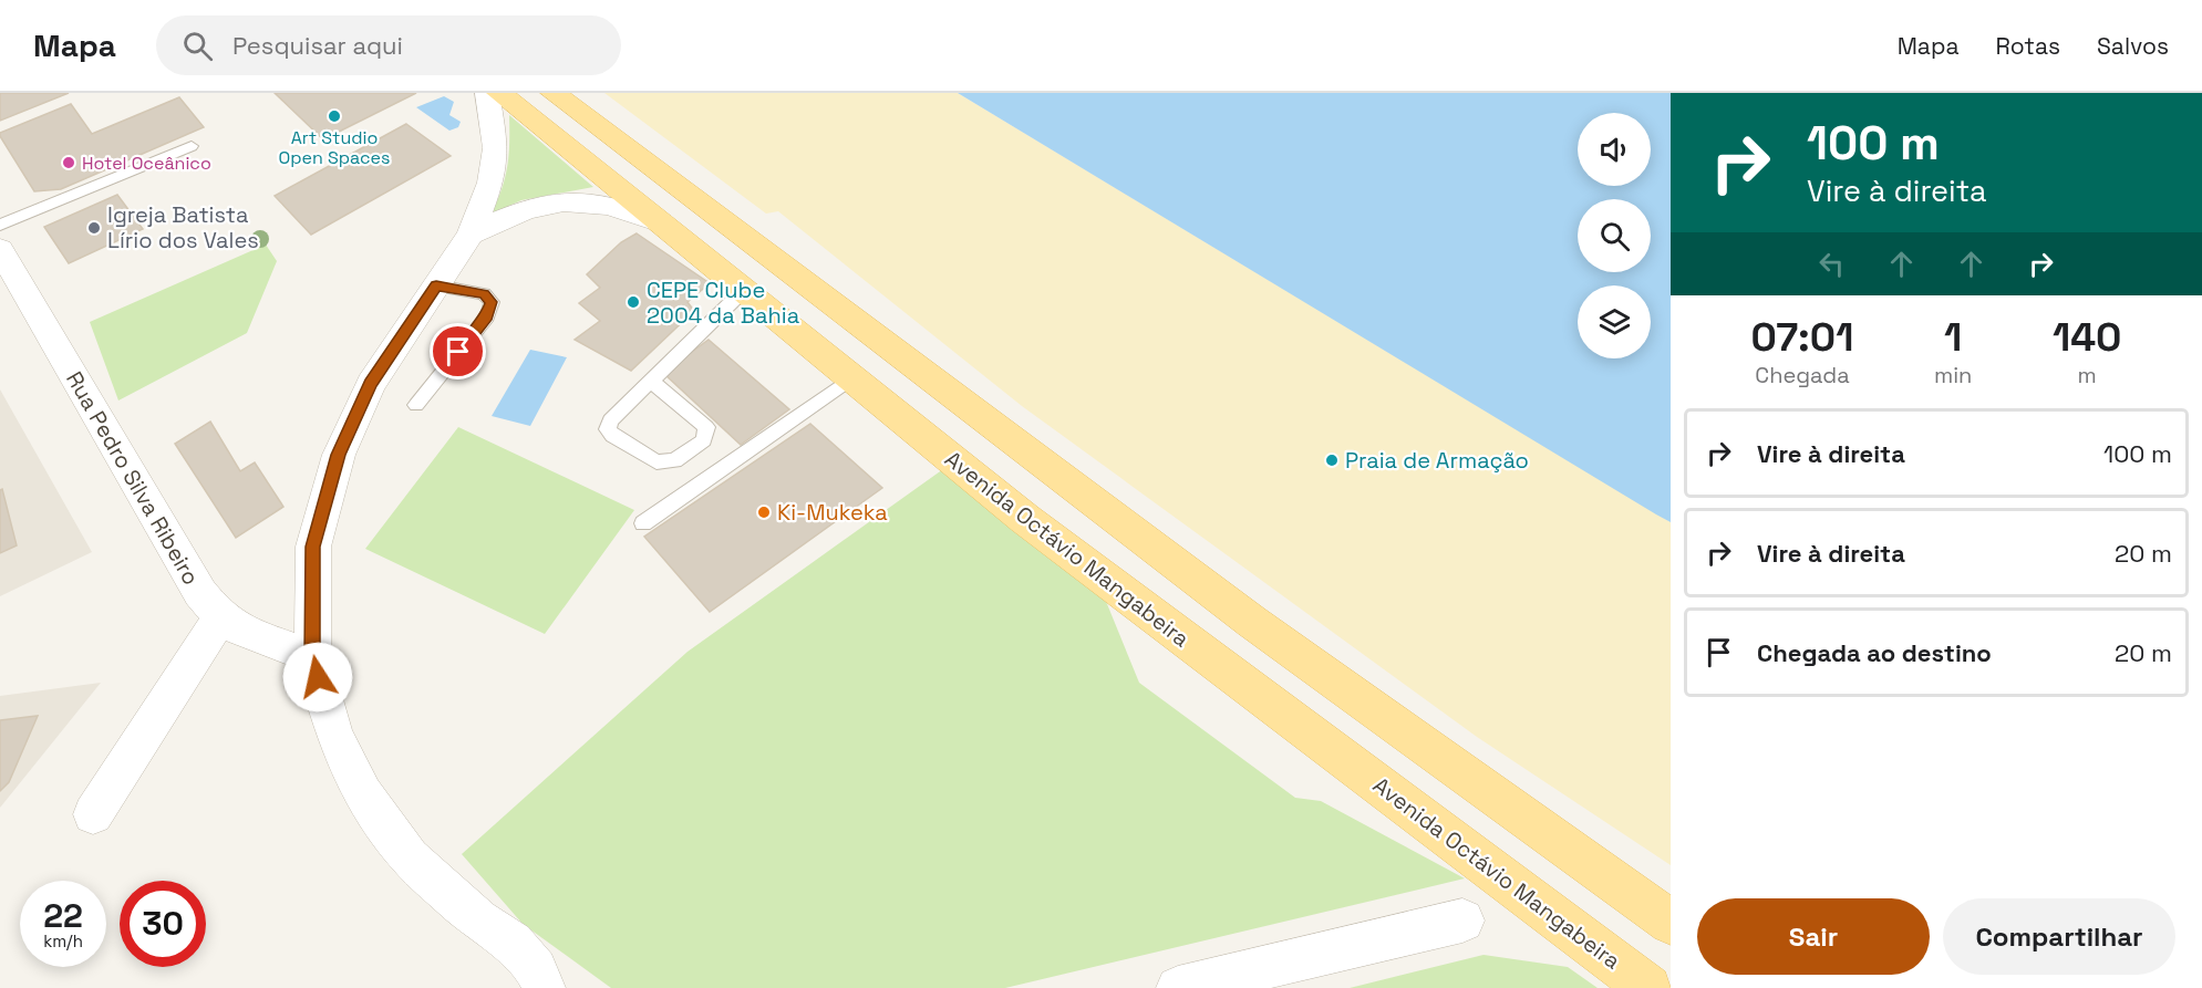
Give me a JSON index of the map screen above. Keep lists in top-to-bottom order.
{
  "streets": {
    "main road": ["Avenida Octávio Mangabeira"],
    "street": ["Rua Pedro Silva Ribeiro"]
  },
  "places": [
    "Art Studio Open Spaces",
    "Hotel Oceânico",
    "Igreja Batista Lírio dos Vales",
    "CEPE Clube 2004 da Bahia",
    "Praia de Armação",
    "Ki-Mukeka"
  ],
  "page": {
    "header": "Mapa",
    "search": "Pesquisar aqui",
    "nav": ["Mapa", "Rotas", "Salvos"],
    "turn": ["100 m", "Vire à direita"],
    "eta": [
      "07:01",
      "Chegada",
      "1",
      "min",
      "140",
      "m"
    ],
    "list": [
      {
        "name": "Vire à direita",
        "value": "100 m"
      },
      {
        "name": "Vire à direita",
        "value": "20 m"
      },
      {
        "name": "Chegada ao destino",
        "value": "20 m"
      }
    ],
    "speed": "22 km/h",
    "limit": "30",
    "buttons": ["Sair", "Compartilhar"]
  }
}
